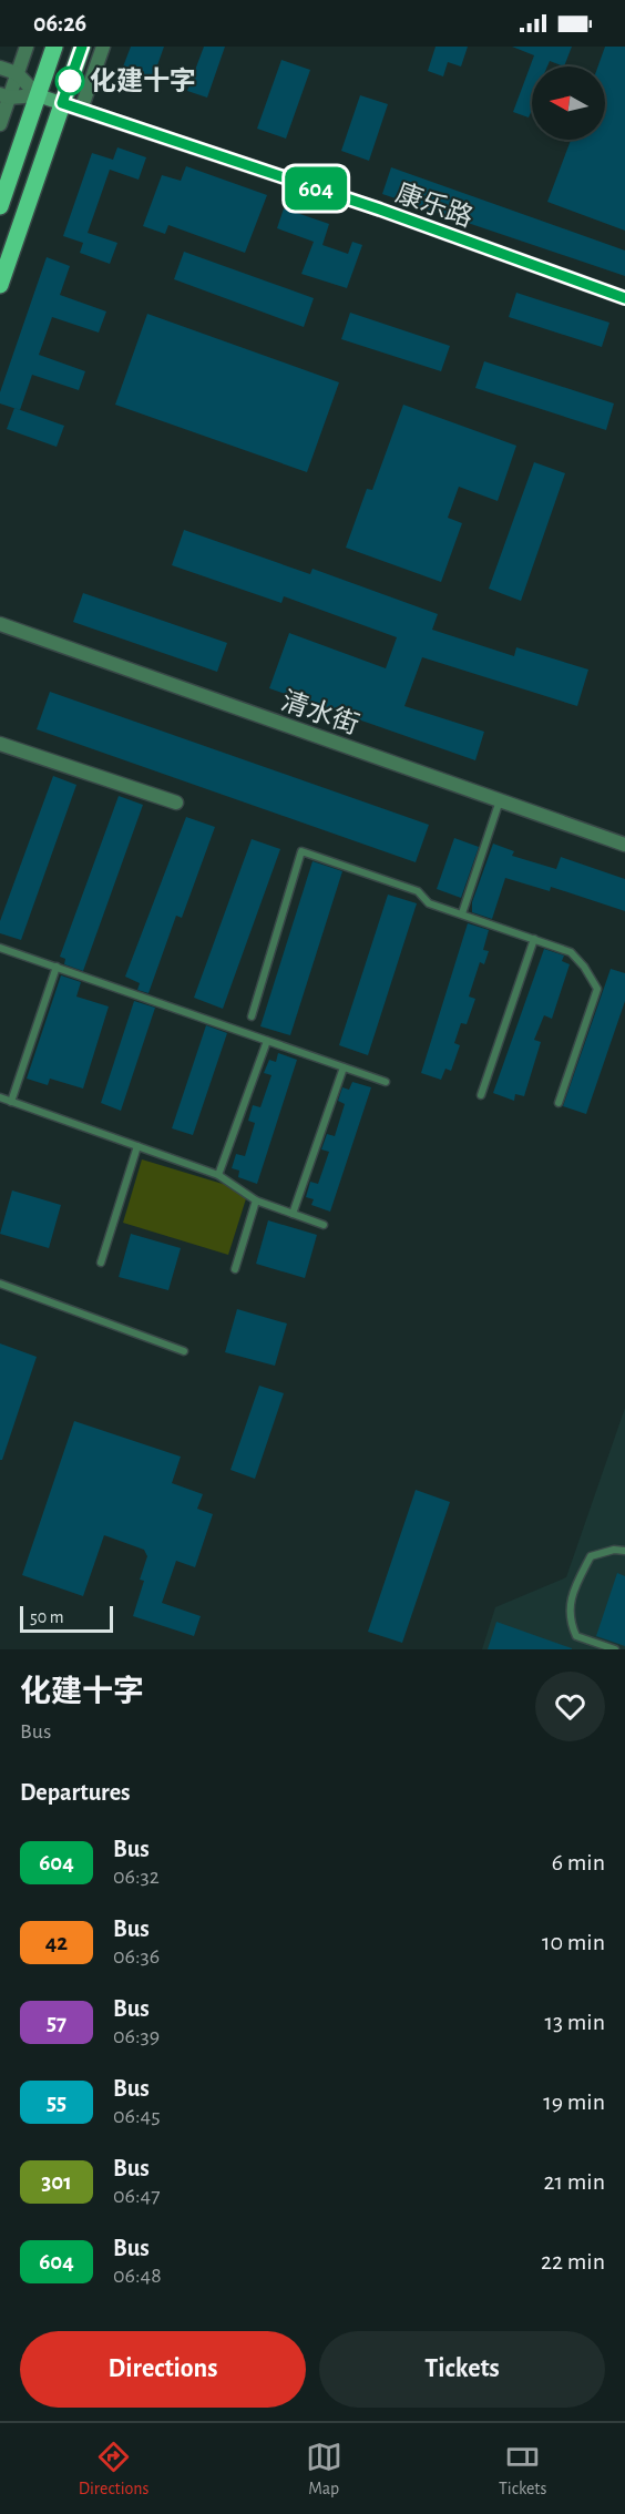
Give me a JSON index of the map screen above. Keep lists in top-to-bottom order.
{
  "streets": {
    "main road": ["康乐路"],
    "street": ["清水街"]
  },
  "places": ["化建十字"],
  "lines": ["bus line 604"],
  "scale_bar": "50 m",
  "north": "left",
  "page": {
    "status": "06:26",
    "on_map": "604",
    "scale": "50 m",
    "heading": [
      ["化建十字", "Bus"],
      "Departures"
    ],
    "list": [
      {
        "mark": "604",
        "name": "Bus",
        "note": "06:32",
        "value": "6 min"
      },
      {
        "mark": "42",
        "name": "Bus",
        "note": "06:36",
        "value": "10 min"
      },
      {
        "mark": "57",
        "name": "Bus",
        "note": "06:39",
        "value": "13 min"
      },
      {
        "mark": "55",
        "name": "Bus",
        "note": "06:45",
        "value": "19 min"
      },
      {
        "mark": "301",
        "name": "Bus",
        "note": "06:47",
        "value": "21 min"
      },
      {
        "mark": "604",
        "name": "Bus",
        "note": "06:48",
        "value": "22 min"
      }
    ],
    "buttons": ["Directions", "Tickets"],
    "tabs": ["Directions", "Map", "Tickets"]
  }
}
